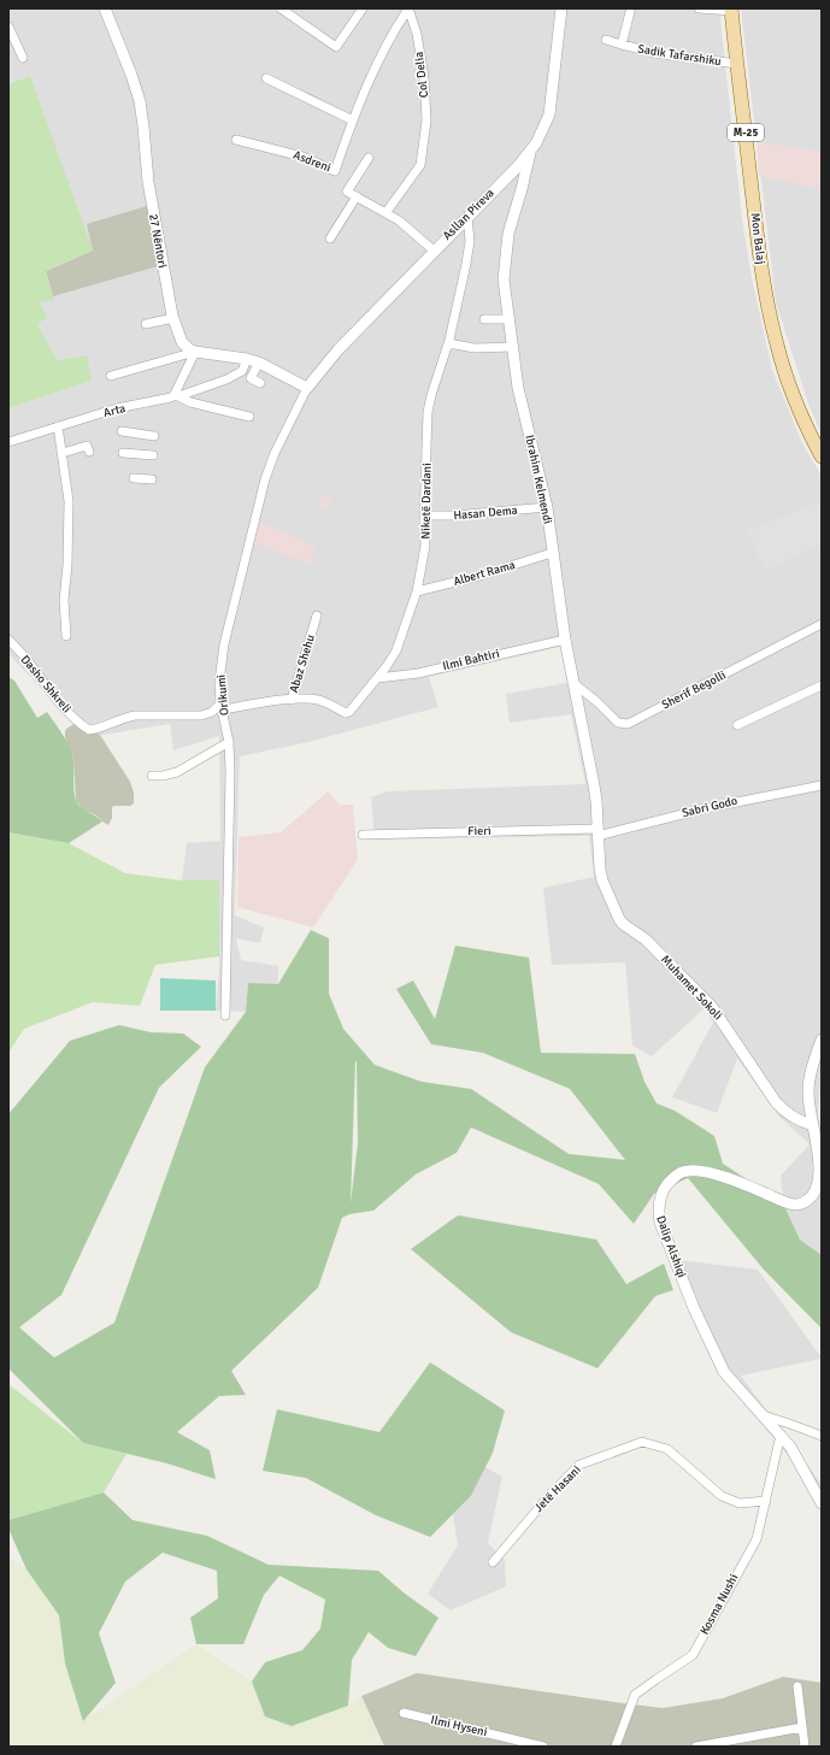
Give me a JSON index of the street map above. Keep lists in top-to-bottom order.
{
  "streets": {
    "main road": ["M-25", "Mon Balaj"],
    "street": [
      "Sadik Tafarshiku",
      "Col Delia",
      "Asdreni",
      "Asllan Pireva",
      "27 Nëntori",
      "Arta",
      "Ibrahim Kelmendi",
      "Niketë Dardani",
      "Hasan Dema",
      "Albert Rama",
      "Ilmi Bahtiri",
      "Abaz Shehu",
      "Dasho Shkreli",
      "Sherif Begolli",
      "Orikumi",
      "Sabri Godo",
      "Fieri",
      "Muhamet Sokoli",
      "Dalip Alshiqi",
      "Jetë Hasani",
      "Kosma Nushi",
      "Ilmi Hyseni"
    ]
  },
  "crossings": [
    ["Sadik Tafarshiku", "Mon Balaj"],
    ["Col Delia", "Asdreni"],
    ["Asllan Pireva", "Ibrahim Kelmendi"],
    ["Asllan Pireva", "Niketë Dardani"],
    ["Asllan Pireva", "Orikumi"],
    ["Ibrahim Kelmendi", "Hasan Dema"],
    ["Ibrahim Kelmendi", "Albert Rama"],
    ["Ibrahim Kelmendi", "Ilmi Bahtiri"],
    ["Ibrahim Kelmendi", "Sherif Begolli"],
    ["Ibrahim Kelmendi", "Sabri Godo"],
    ["Ibrahim Kelmendi", "Fieri"],
    ["Ibrahim Kelmendi", "Muhamet Sokoli"],
    ["Niketë Dardani", "Hasan Dema"],
    ["Niketë Dardani", "Albert Rama"],
    ["Niketë Dardani", "Ilmi Bahtiri"],
    ["Niketë Dardani", "Abaz Shehu"],
    ["Abaz Shehu", "Dasho Shkreli"],
    ["Abaz Shehu", "Orikumi"],
    ["Dasho Shkreli", "Orikumi"],
    ["Sabri Godo", "Fieri"],
    ["Sabri Godo", "Muhamet Sokoli"],
    ["Fieri", "Muhamet Sokoli"],
    ["Muhamet Sokoli", "Dalip Alshiqi"],
    ["Dalip Alshiqi", "Kosma Nushi"],
    ["Jetë Hasani", "Kosma Nushi"]
  ]
}
